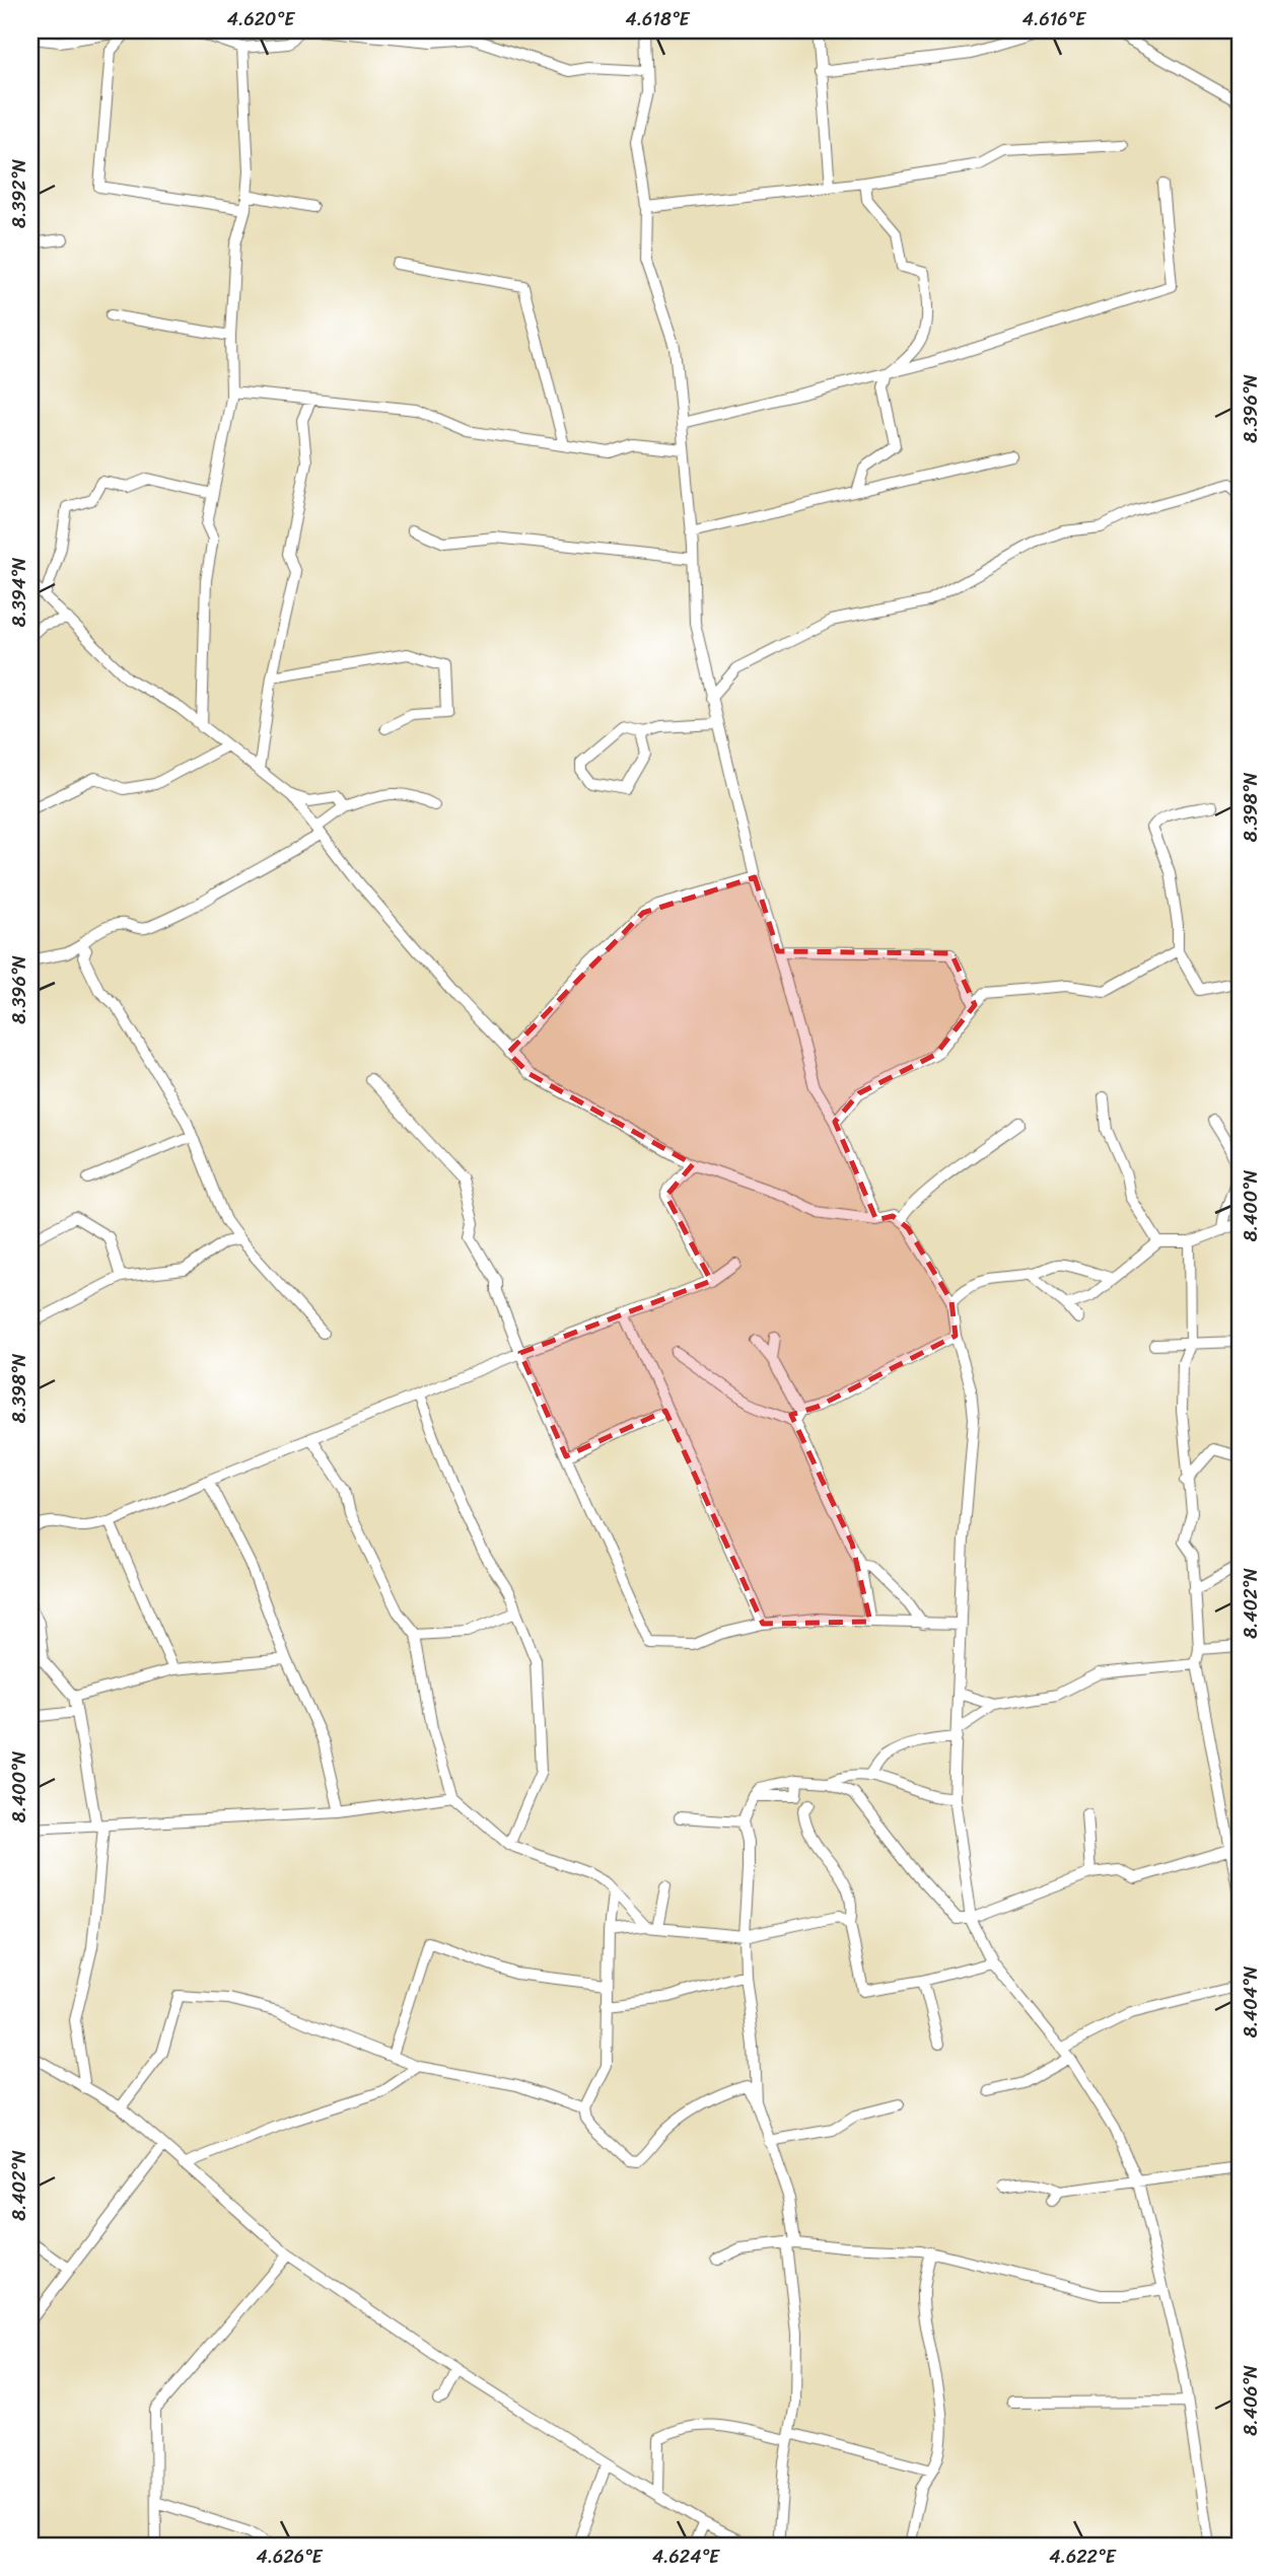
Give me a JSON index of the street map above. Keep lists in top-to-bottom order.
{
  "coordinates": [
    "4.620°E",
    "4.618°E",
    "4.616°E",
    "8.392°N",
    "8.396°N",
    "8.394°N",
    "8.398°N",
    "8.400°N",
    "8.402°N",
    "8.404°N",
    "8.406°N",
    "4.626°E",
    "4.624°E",
    "4.622°E"
  ]
}
